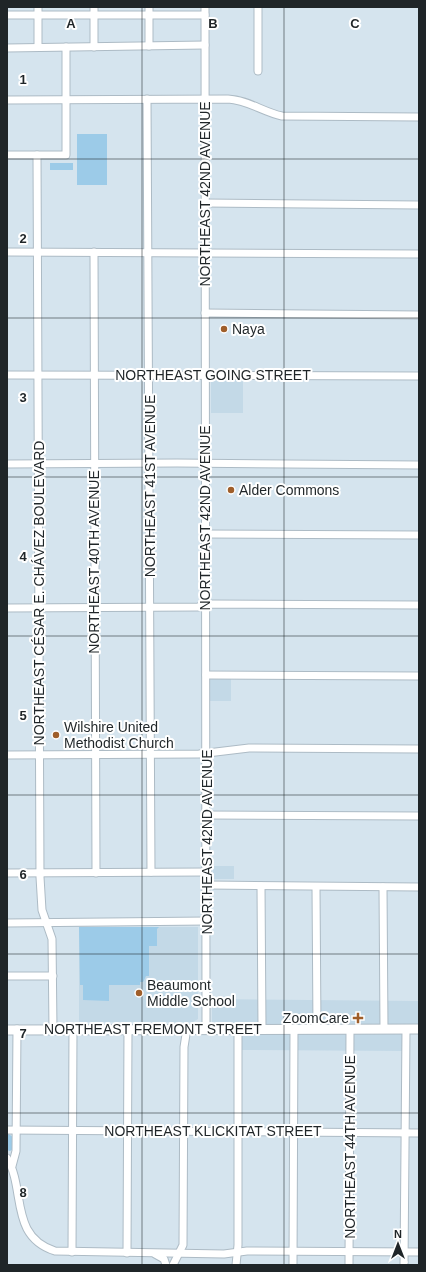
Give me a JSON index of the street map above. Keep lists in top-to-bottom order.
{
  "streets": {
    "main road": ["NORTHEAST FREMONT STREET"],
    "street": [
      "NORTHEAST 42ND AVENUE",
      "NORTHEAST GOING STREET",
      "NORTHEAST 41ST AVENUE",
      "NORTHEAST 40TH AVENUE",
      "NORTHEAST CÉSAR E. CHÁVEZ BOULEVARD",
      "NORTHEAST KLICKITAT STREET",
      "NORTHEAST 44TH AVENUE"
    ]
  },
  "crossings": [
    ["NORTHEAST 42ND AVENUE", "NORTHEAST GOING STREET"],
    ["NORTHEAST 42ND AVENUE", "NORTHEAST FREMONT STREET"],
    ["NORTHEAST GOING STREET", "NORTHEAST 41ST AVENUE"],
    ["NORTHEAST GOING STREET", "NORTHEAST 40TH AVENUE"],
    ["NORTHEAST GOING STREET", "NORTHEAST CÉSAR E. CHÁVEZ BOULEVARD"],
    ["NORTHEAST CÉSAR E. CHÁVEZ BOULEVARD", "NORTHEAST FREMONT STREET"],
    ["NORTHEAST FREMONT STREET", "NORTHEAST 44TH AVENUE"],
    ["NORTHEAST KLICKITAT STREET", "NORTHEAST 44TH AVENUE"]
  ],
  "places": {
    "other": [
      "Naya",
      "Alder Commons",
      "Wilshire United Methodist Church",
      "Beaumont Middle School"
    ],
    "health": ["ZoomCare"]
  },
  "north": "top",
  "grid": {
    "columns": ["A", "B", "C"],
    "rows": [
      "1",
      "2",
      "3",
      "4",
      "5",
      "6",
      "7",
      "8"
    ]
  }
}
